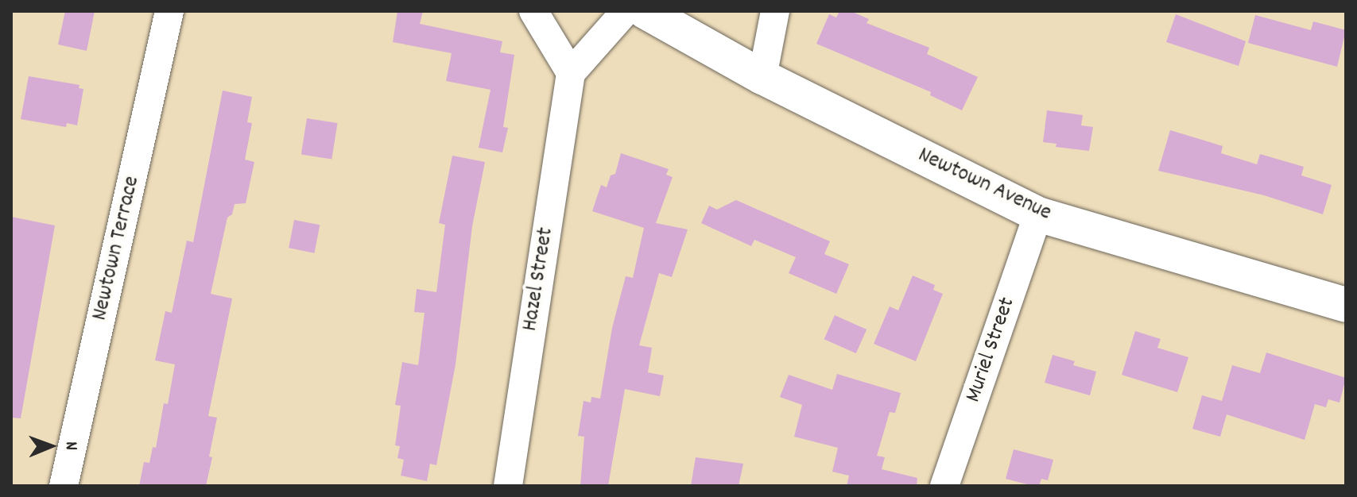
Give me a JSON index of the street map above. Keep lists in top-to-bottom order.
{
  "streets": {
    "main road": ["Newtown Avenue"],
    "street": ["Newtown Terrace", "Hazel Street", "Muriel Street"]
  },
  "crossings": [
    ["Newtown Avenue", "Muriel Street"]
  ],
  "north": "right"
}
